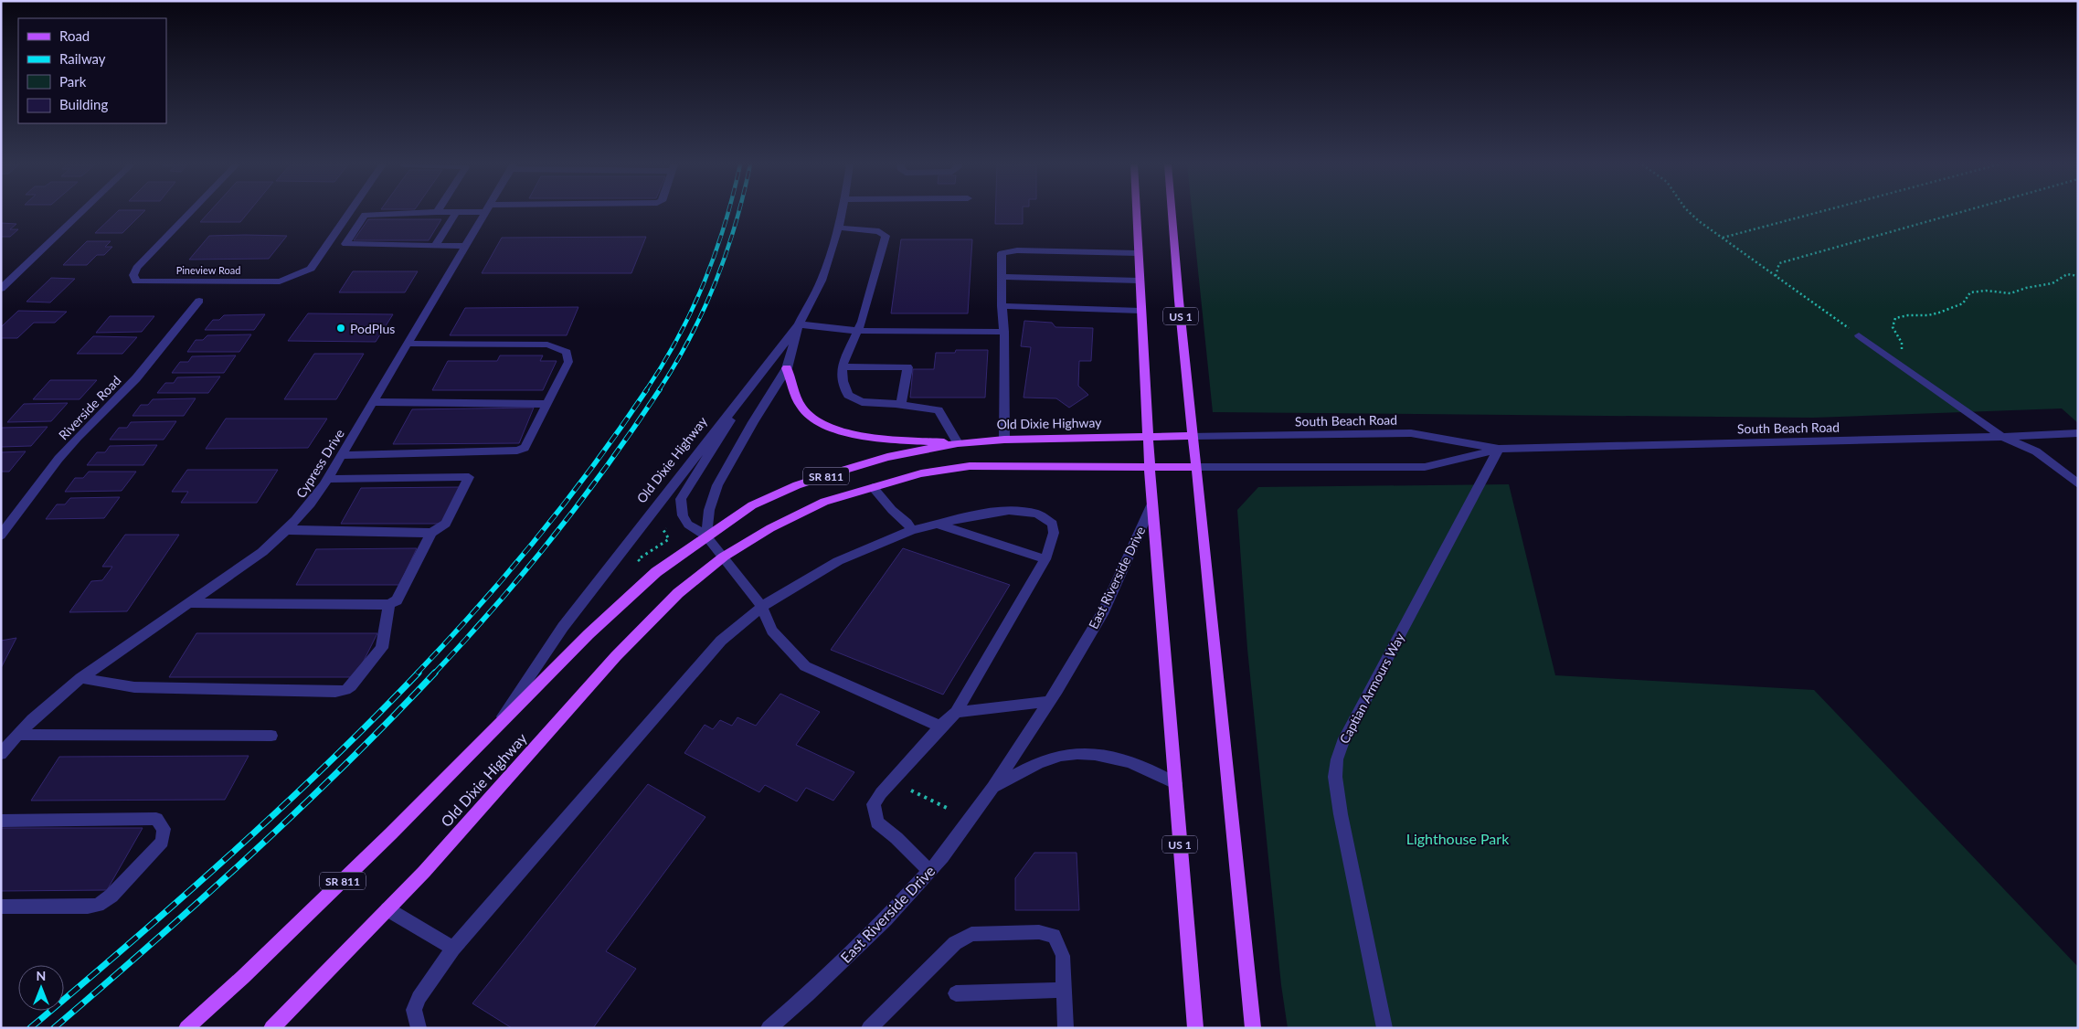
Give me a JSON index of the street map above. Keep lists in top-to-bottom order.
{
  "streets": {
    "main road": ["US 1", "Old Dixie Highway", "SR 811"],
    "street": [
      "Pineview Road",
      "Riverside Road",
      "South Beach Road",
      "Cypress Drive",
      "East Riverside Drive",
      "Captian Armours Way"
    ]
  },
  "crossings": [
    ["US 1", "South Beach Road"],
    ["US 1", "Old Dixie Highway"],
    ["US 1", "East Riverside Drive"],
    ["South Beach Road", "Old Dixie Highway"],
    ["South Beach Road", "Captian Armours Way"]
  ],
  "parks": ["Lighthouse Park"],
  "places": ["PodPlus"],
  "legend": [
    "Road",
    "Railway",
    "Park",
    "Building"
  ],
  "north": "top"
}
